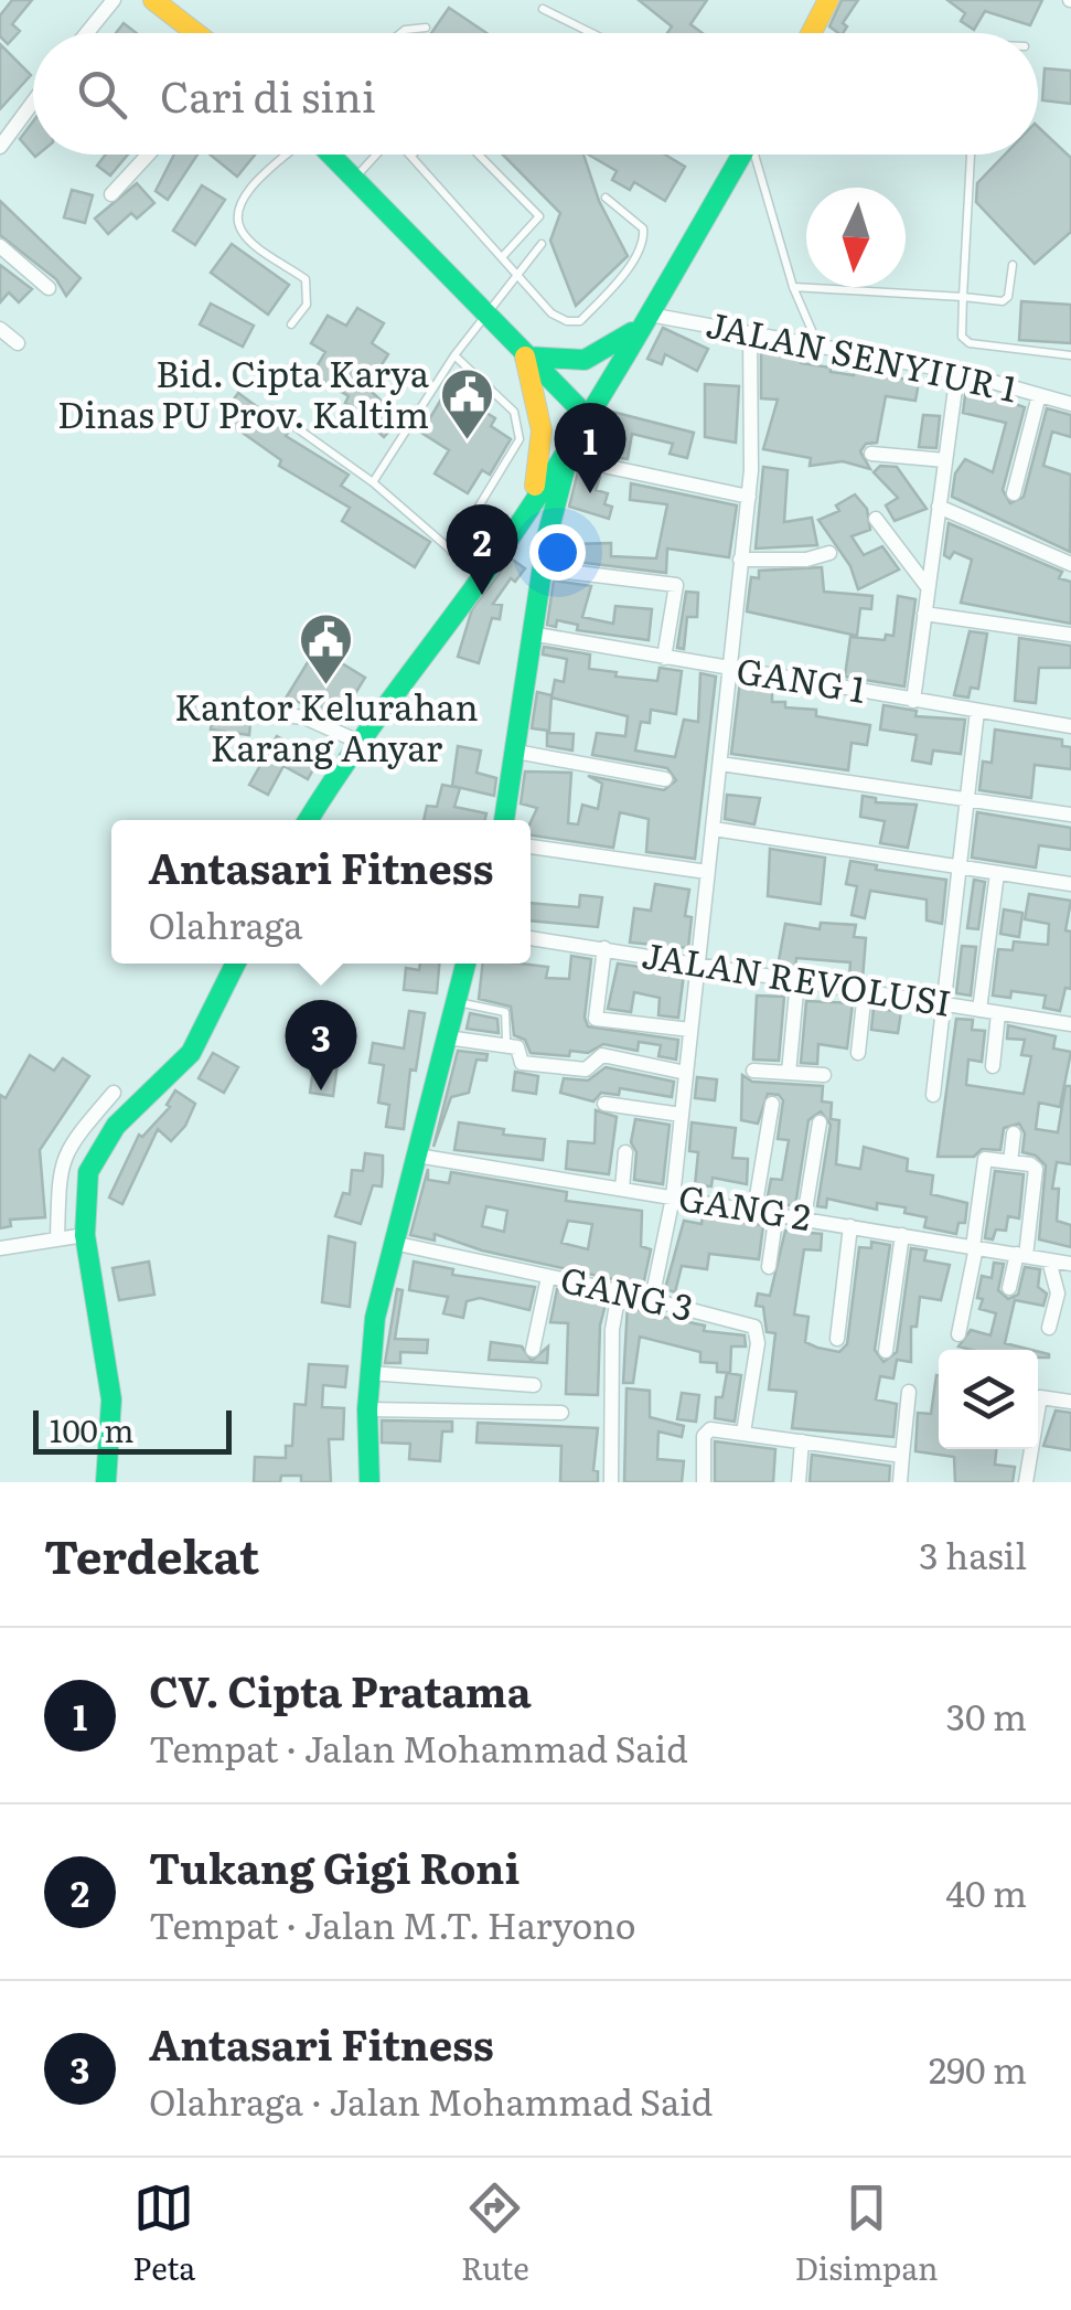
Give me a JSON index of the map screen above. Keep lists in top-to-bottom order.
{
  "streets": {
    "street": [
      "JALAN SENYIUR 1",
      "GANG 1",
      "JALAN REVOLUSI",
      "GANG 2",
      "GANG 3"
    ]
  },
  "places": {
    "public building": ["Bid. Cipta Karya Dinas PU Prov. Kaltim", "Kantor Kelurahan Karang Anyar"]
  },
  "scale_bar": "100 m",
  "north": "bottom",
  "page": {
    "search": "Cari di sini",
    "pins": ["1", "2", "3"],
    "popup": ["Antasari Fitness", "Olahraga"],
    "scale": "100 m",
    "heading": ["Terdekat", "3 hasil"],
    "list": [
      {
        "mark": "1",
        "name": "CV. Cipta Pratama",
        "note": "Tempat · Jalan Mohammad Said",
        "value": "30 m"
      },
      {
        "mark": "2",
        "name": "Tukang Gigi Roni",
        "note": "Tempat · Jalan M.T. Haryono",
        "value": "40 m"
      },
      {
        "mark": "3",
        "name": "Antasari Fitness",
        "note": "Olahraga · Jalan Mohammad Said",
        "value": "290 m"
      }
    ],
    "nav": ["Peta", "Rute", "Disimpan"]
  }
}
